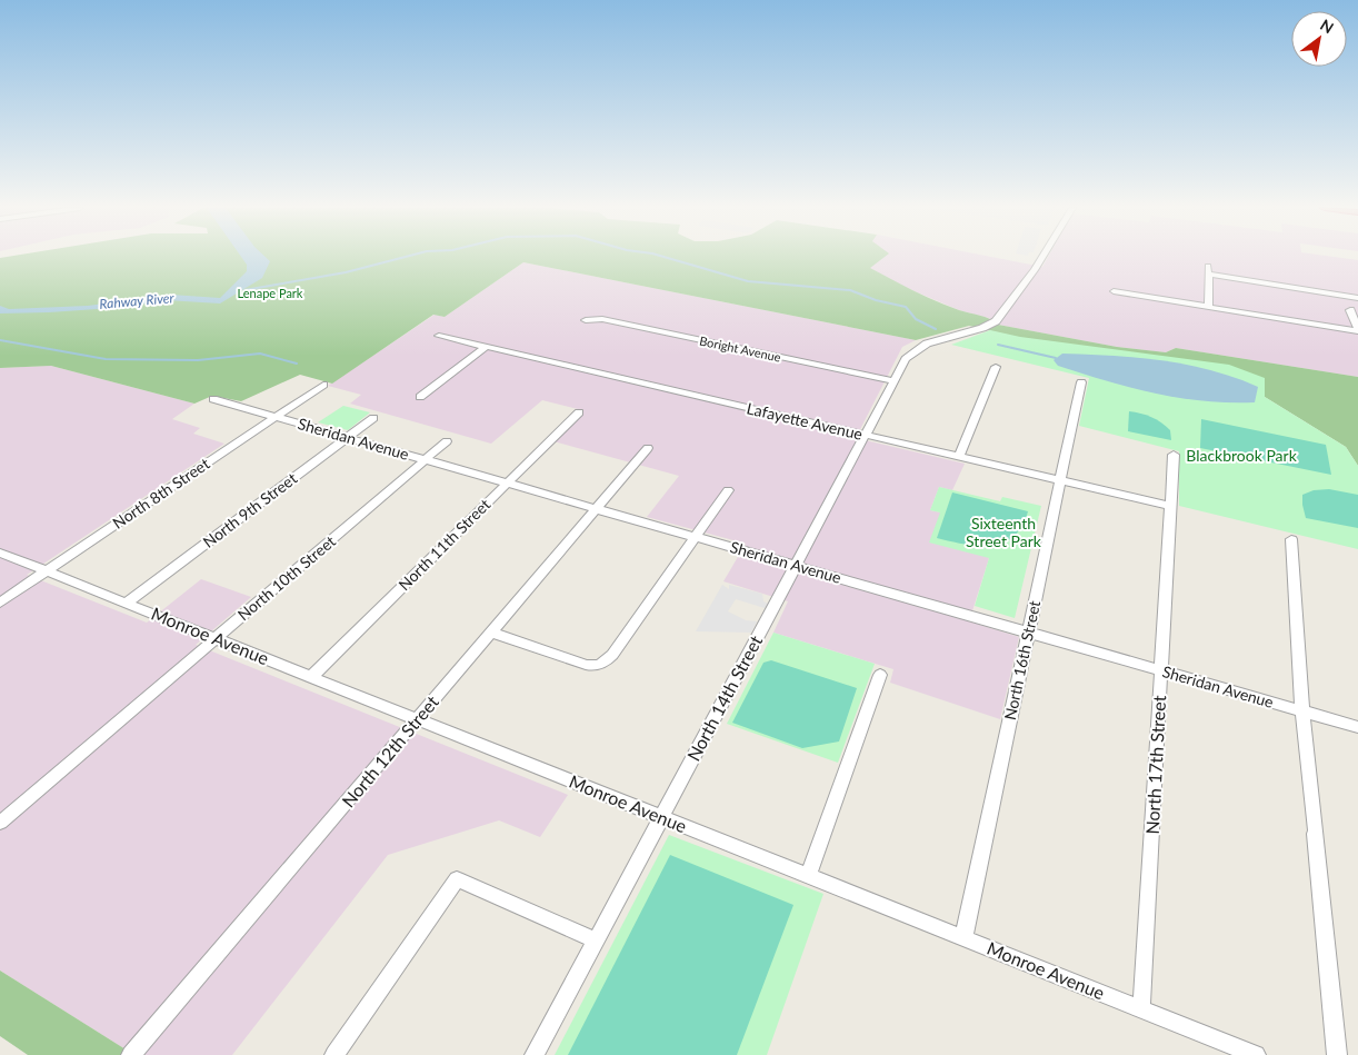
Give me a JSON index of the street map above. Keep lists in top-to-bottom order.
{
  "streets": {
    "street": [
      "Boright Avenue",
      "Lafayette Avenue",
      "Sheridan Avenue",
      "North 8th Street",
      "North 9th Street",
      "North 11th Street",
      "North 10th Street",
      "Monroe Avenue",
      "North 16th Street",
      "North 14th Street",
      "North 12th Street",
      "North 17th Street"
    ]
  },
  "crossings": [
    ["Boright Avenue", "North 14th Street"],
    ["Lafayette Avenue", "North 16th Street"],
    ["Lafayette Avenue", "North 14th Street"],
    ["Lafayette Avenue", "North 17th Street"],
    ["Sheridan Avenue", "North 8th Street"],
    ["Sheridan Avenue", "North 9th Street"],
    ["Sheridan Avenue", "North 11th Street"],
    ["Sheridan Avenue", "North 10th Street"],
    ["Sheridan Avenue", "North 16th Street"],
    ["Sheridan Avenue", "North 14th Street"],
    ["Sheridan Avenue", "North 12th Street"],
    ["Sheridan Avenue", "North 17th Street"],
    ["North 8th Street", "Monroe Avenue"],
    ["North 9th Street", "Monroe Avenue"],
    ["North 11th Street", "Monroe Avenue"],
    ["North 10th Street", "Monroe Avenue"],
    ["Monroe Avenue", "North 16th Street"],
    ["Monroe Avenue", "North 14th Street"],
    ["Monroe Avenue", "North 12th Street"],
    ["Monroe Avenue", "North 17th Street"]
  ],
  "water": ["Rahway River"],
  "parks": ["Lenape Park", "Blackbrook Park", "Sixteenth Street Park"],
  "north": "top right"
}
